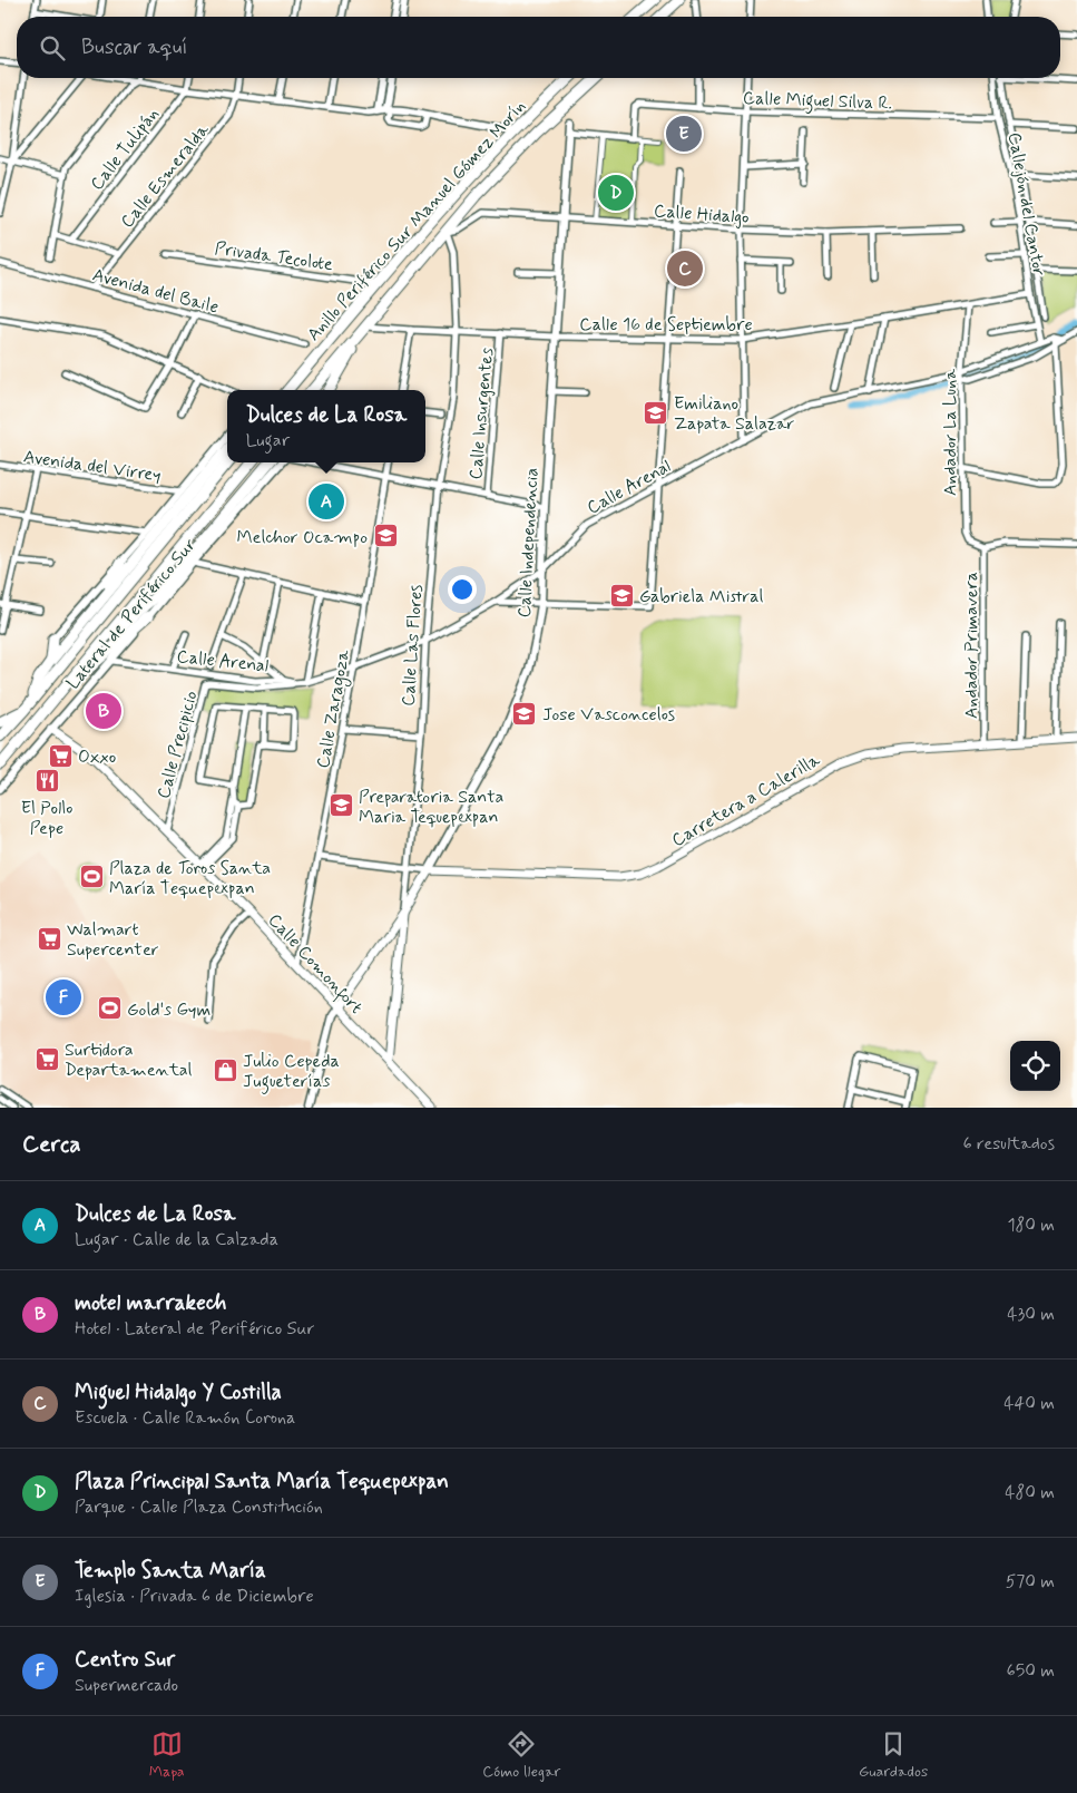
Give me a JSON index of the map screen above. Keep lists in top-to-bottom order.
{
  "streets": {
    "highway": ["Anillo Periférico Sur Manuel Gómez Morín"],
    "main road": [
      "Calle Independencia",
      "Calle Las Flores",
      "Carretera a Calerilla",
      "Calle Comonfort"
    ],
    "street": [
      "Calle Miguel Silva R.",
      "Calle Tulipán",
      "Calle Esmeralda",
      "Callejón del Cantor",
      "Calle Hidalgo",
      "Privada Tecolote",
      "Avenida del Baile",
      "Calle 16 de Septiembre",
      "Calle Insurgentes",
      "Andador La Luna",
      "Avenida del Virrey",
      "Calle Arenal",
      "Lateral de Periférico Sur",
      "Andador Primavera",
      "Calle Zaragoza",
      "Calle Precipicio"
    ]
  },
  "crossings": [
    ["Calle Miguel Silva R.", "Callejón del Cantor"],
    ["Calle Esmeralda", "Avenida del Baile"],
    ["Callejón del Cantor", "Calle 16 de Septiembre"],
    ["Callejón del Cantor", "Calle Arenal"],
    ["Calle Hidalgo", "Anillo Periférico Sur Manuel Gómez Morín"],
    ["Calle Hidalgo", "Calle Independencia"],
    ["Calle Hidalgo", "Calle Las Flores"],
    ["Anillo Periférico Sur Manuel Gómez Morín", "Privada Tecolote"],
    ["Anillo Periférico Sur Manuel Gómez Morín", "Calle 16 de Septiembre"],
    ["Anillo Periférico Sur Manuel Gómez Morín", "Calle Las Flores"],
    ["Calle 16 de Septiembre", "Calle Insurgentes"],
    ["Calle 16 de Septiembre", "Andador La Luna"],
    ["Calle 16 de Septiembre", "Calle Independencia"],
    ["Calle 16 de Septiembre", "Calle Las Flores"],
    ["Andador La Luna", "Calle Arenal"],
    ["Andador La Luna", "Andador Primavera"],
    ["Calle Arenal", "Calle Independencia"],
    ["Calle Arenal", "Lateral de Periférico Sur"],
    ["Calle Arenal", "Calle Las Flores"],
    ["Calle Arenal", "Calle Zaragoza"],
    ["Calle Arenal", "Calle Precipicio"],
    ["Calle Independencia", "Calle Las Flores"],
    ["Calle Independencia", "Carretera a Calerilla"],
    ["Calle Independencia", "Calle Comonfort"],
    ["Lateral de Periférico Sur", "Calle Comonfort"],
    ["Calle Las Flores", "Calle Comonfort"],
    ["Andador Primavera", "Carretera a Calerilla"],
    ["Calle Zaragoza", "Calle Comonfort"],
    ["Calle Precipicio", "Calle Comonfort"]
  ],
  "places": {
    "school or university": [
      "Emiliano Zapata Salazar",
      "Melchor Ocampo",
      "Gabriela Mistral",
      "Jose Vasconcelos",
      "Preparatoria Santa Maria Tequepexpan"
    ],
    "supermarket": ["Oxxo", "Walmart Supercenter", "Surtidora Departamental"],
    "restaurant": ["El Pollo Pepe"],
    "sports": ["Plaza de Toros Santa María Tequepexpan", "Gold's Gym"],
    "shop": ["Julio Cepeda Jugueterías"]
  },
  "page": {
    "search": "Buscar aquí",
    "pins": [
      "E",
      "D",
      "C",
      "A",
      "B",
      "F"
    ],
    "popup": ["Dulces de La Rosa", "Lugar"],
    "heading": ["Cerca", "6 resultados"],
    "list": [
      {
        "mark": "A",
        "name": "Dulces de La Rosa",
        "note": "Lugar · Calle de la Calzada",
        "value": "180 m"
      },
      {
        "mark": "B",
        "name": "motel marrakech",
        "note": "Hotel · Lateral de Periférico Sur",
        "value": "430 m"
      },
      {
        "mark": "C",
        "name": "Miguel Hidalgo Y Costilla",
        "note": "Escuela · Calle Ramón Corona",
        "value": "440 m"
      },
      {
        "mark": "D",
        "name": "Plaza Principal Santa María Tequepexpan",
        "note": "Parque · Calle Plaza Constitución",
        "value": "480 m"
      },
      {
        "mark": "E",
        "name": "Templo Santa María",
        "note": "Iglesia · Privada 6 de Diciembre",
        "value": "570 m"
      },
      {
        "mark": "F",
        "name": "Centro Sur",
        "note": "Supermercado",
        "value": "650 m"
      }
    ],
    "nav": ["Mapa", "Cómo llegar", "Guardados"]
  }
}
